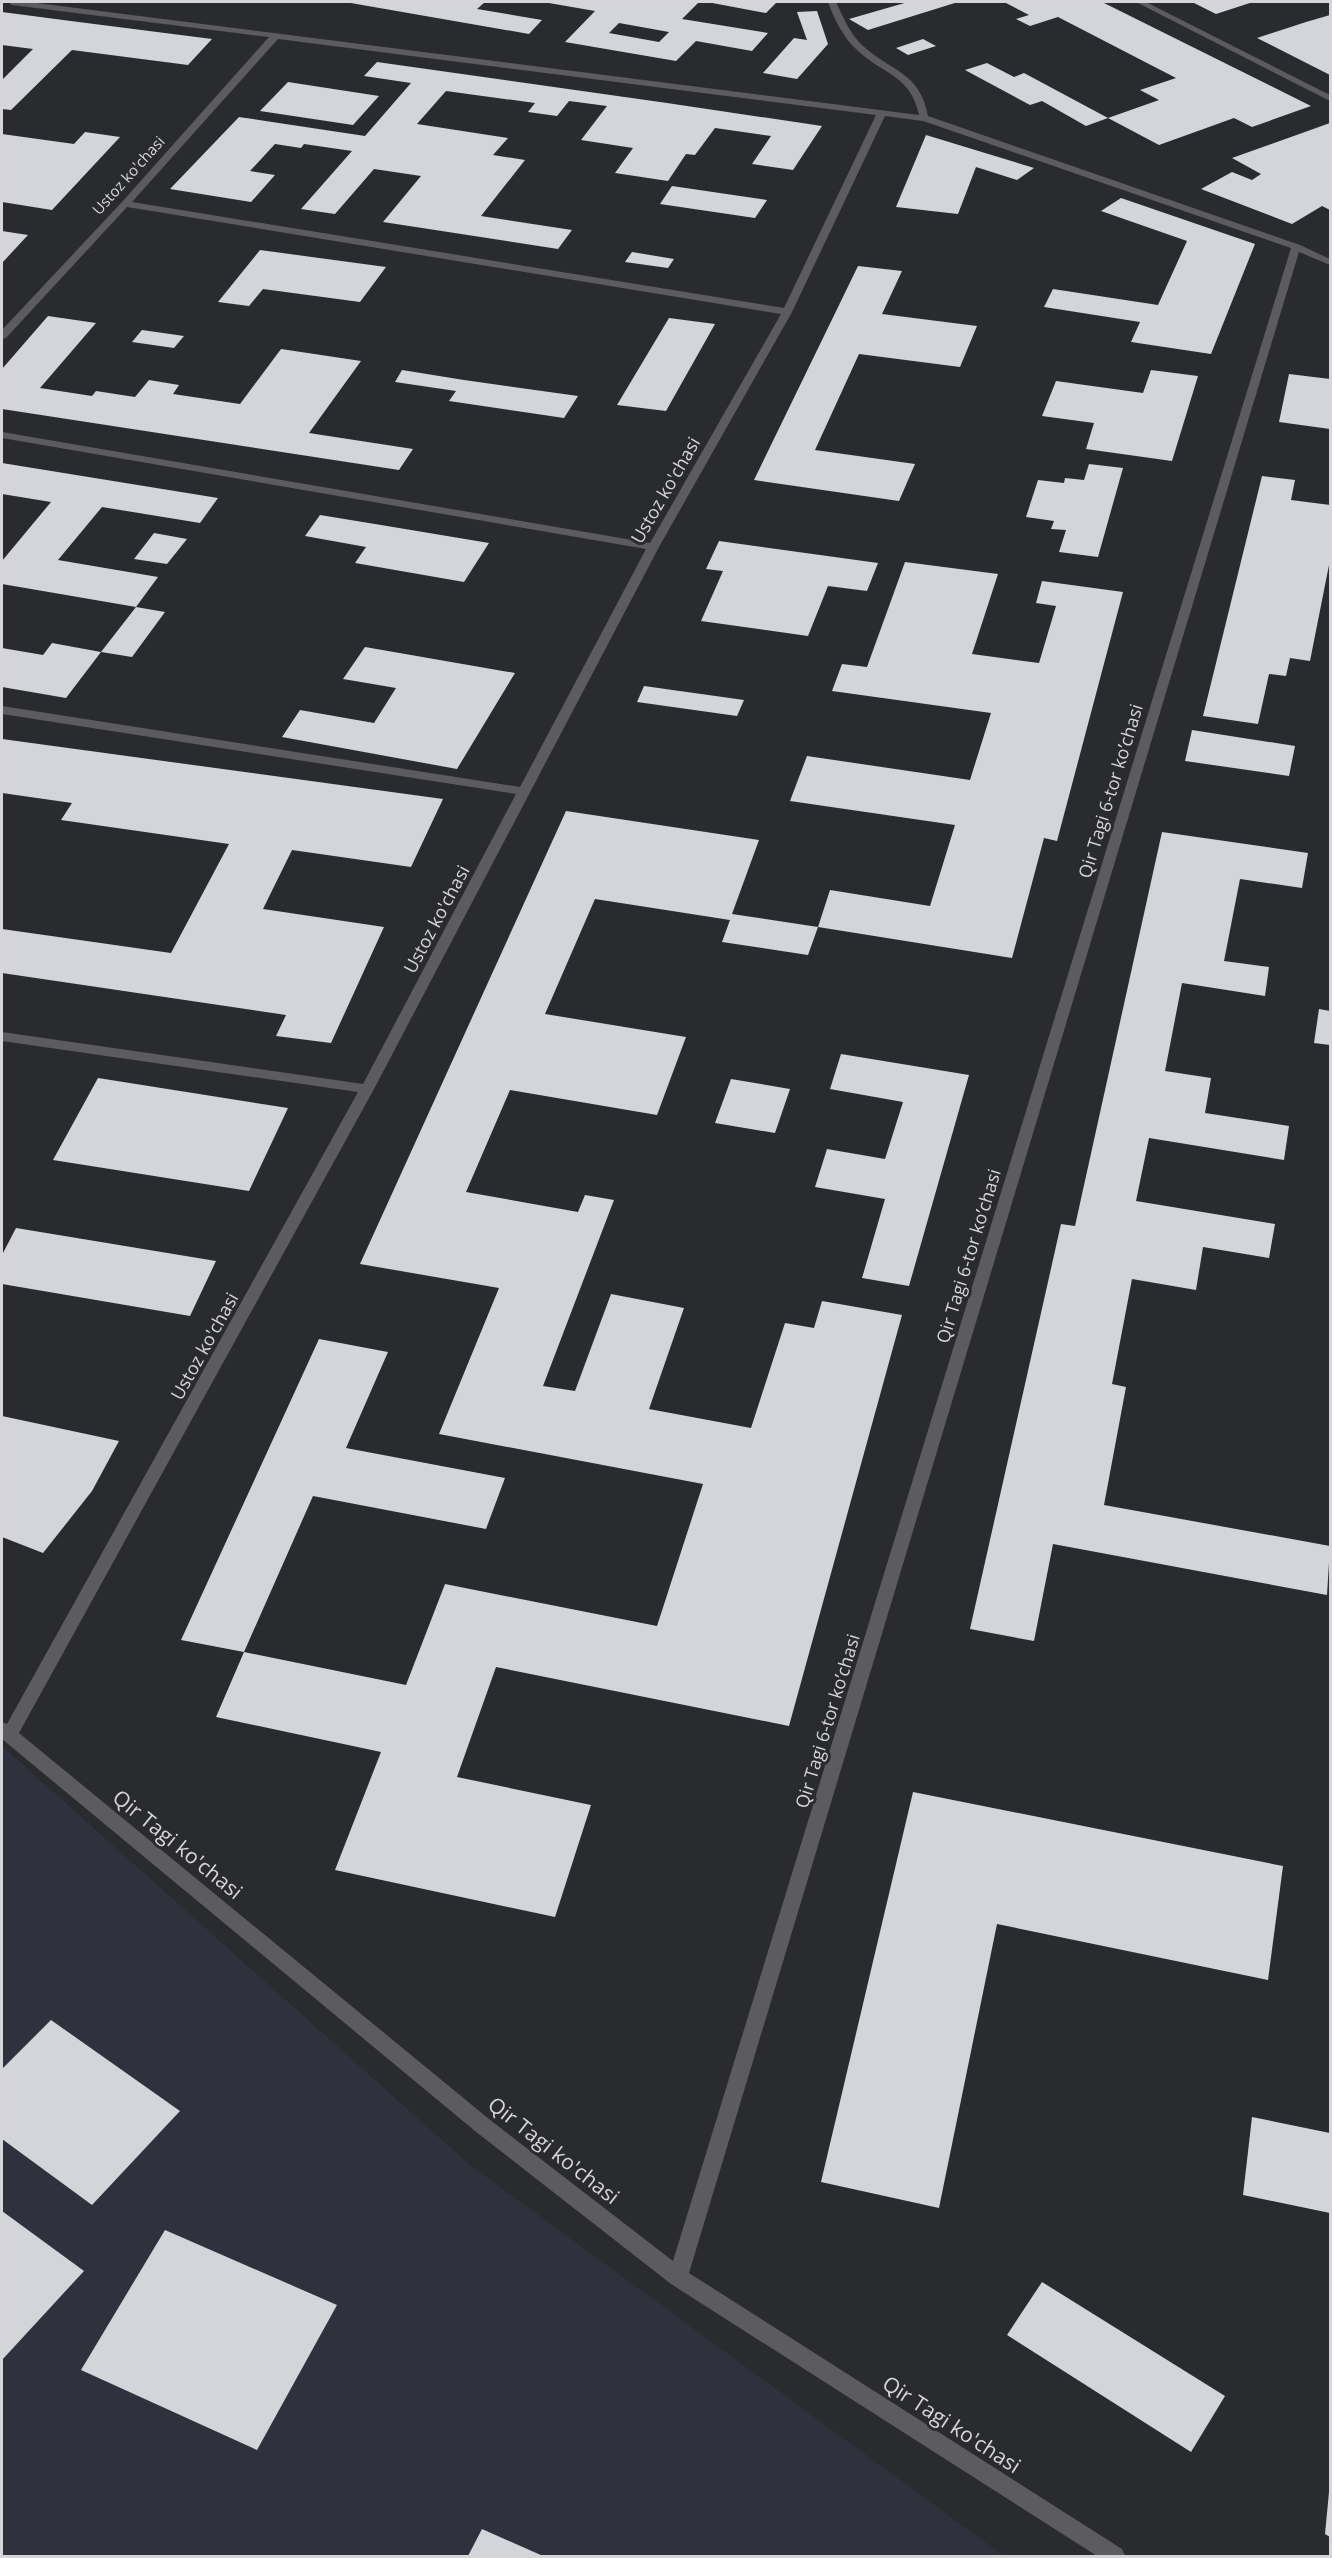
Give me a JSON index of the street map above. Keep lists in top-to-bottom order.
{
  "streets": {
    "street": ["Ustoz ko'chasi", "Qir Tagi 6-tor koʼchasi", "Qir Tagi ko'chasi"]
  },
  "crossings": [
    ["Ustoz ko'chasi", "Qir Tagi ko'chasi"],
    ["Qir Tagi 6-tor koʼchasi", "Qir Tagi ko'chasi"]
  ]
}
